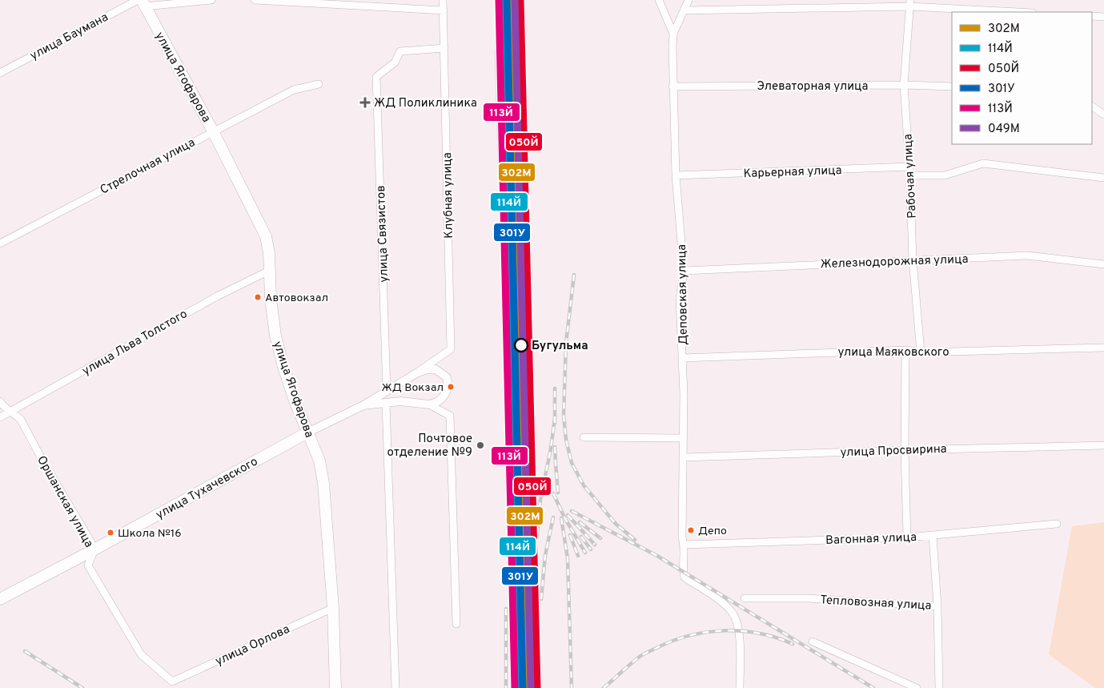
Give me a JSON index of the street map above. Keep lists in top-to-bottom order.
{
  "streets": {
    "main road": ["улица Ягофарова", "улица Тухачевского"],
    "street": [
      "улица Баумана",
      "Элеваторная улица",
      "Стрелочная улица",
      "Карьерная улица",
      "Рабочая улица",
      "Клубная улица",
      "улица Связистов",
      "Железнодорожная улица",
      "Деповская улица",
      "улица Льва Толстого",
      "улица Маяковского",
      "улица Просвирина",
      "Оршанская улица",
      "Вагонная улица",
      "Тепловозная улица",
      "улица Орлова"
    ]
  },
  "crossings": [
    ["улица Баумана", "улица Ягофарова"],
    ["улица Ягофарова", "Стрелочная улица"],
    ["улица Ягофарова", "улица Льва Толстого"],
    ["улица Ягофарова", "улица Тухачевского"],
    ["улица Ягофарова", "улица Орлова"],
    ["Элеваторная улица", "Рабочая улица"],
    ["Элеваторная улица", "Деповская улица"],
    ["Карьерная улица", "Рабочая улица"],
    ["Карьерная улица", "Деповская улица"],
    ["Рабочая улица", "Железнодорожная улица"],
    ["Рабочая улица", "улица Маяковского"],
    ["Клубная улица", "улица Связистов"],
    ["Железнодорожная улица", "Деповская улица"],
    ["Деповская улица", "улица Маяковского"],
    ["Деповская улица", "улица Просвирина"],
    ["Деповская улица", "Вагонная улица"],
    ["улица Льва Толстого", "Оршанская улица"],
    ["улица Тухачевского", "Оршанская улица"],
    ["Оршанская улица", "улица Орлова"],
    ["Вагонная улица", "Тепловозная улица"]
  ],
  "places": {
    "health": ["ЖД Поликлиника"],
    "other": [
      "Автовокзал",
      "Бугульма",
      "ЖД Вокзал",
      "Почтовое отделение №9",
      "Депо",
      "Школа №16"
    ]
  },
  "lines": [
    "transit line 302М",
    "transit line 114Й",
    "transit line 050Й",
    "transit line 301У",
    "transit line 113Й",
    "transit line 049М"
  ],
  "legend": [
    "302М",
    "114Й",
    "050Й",
    "301У",
    "113Й",
    "049М"
  ]
}
